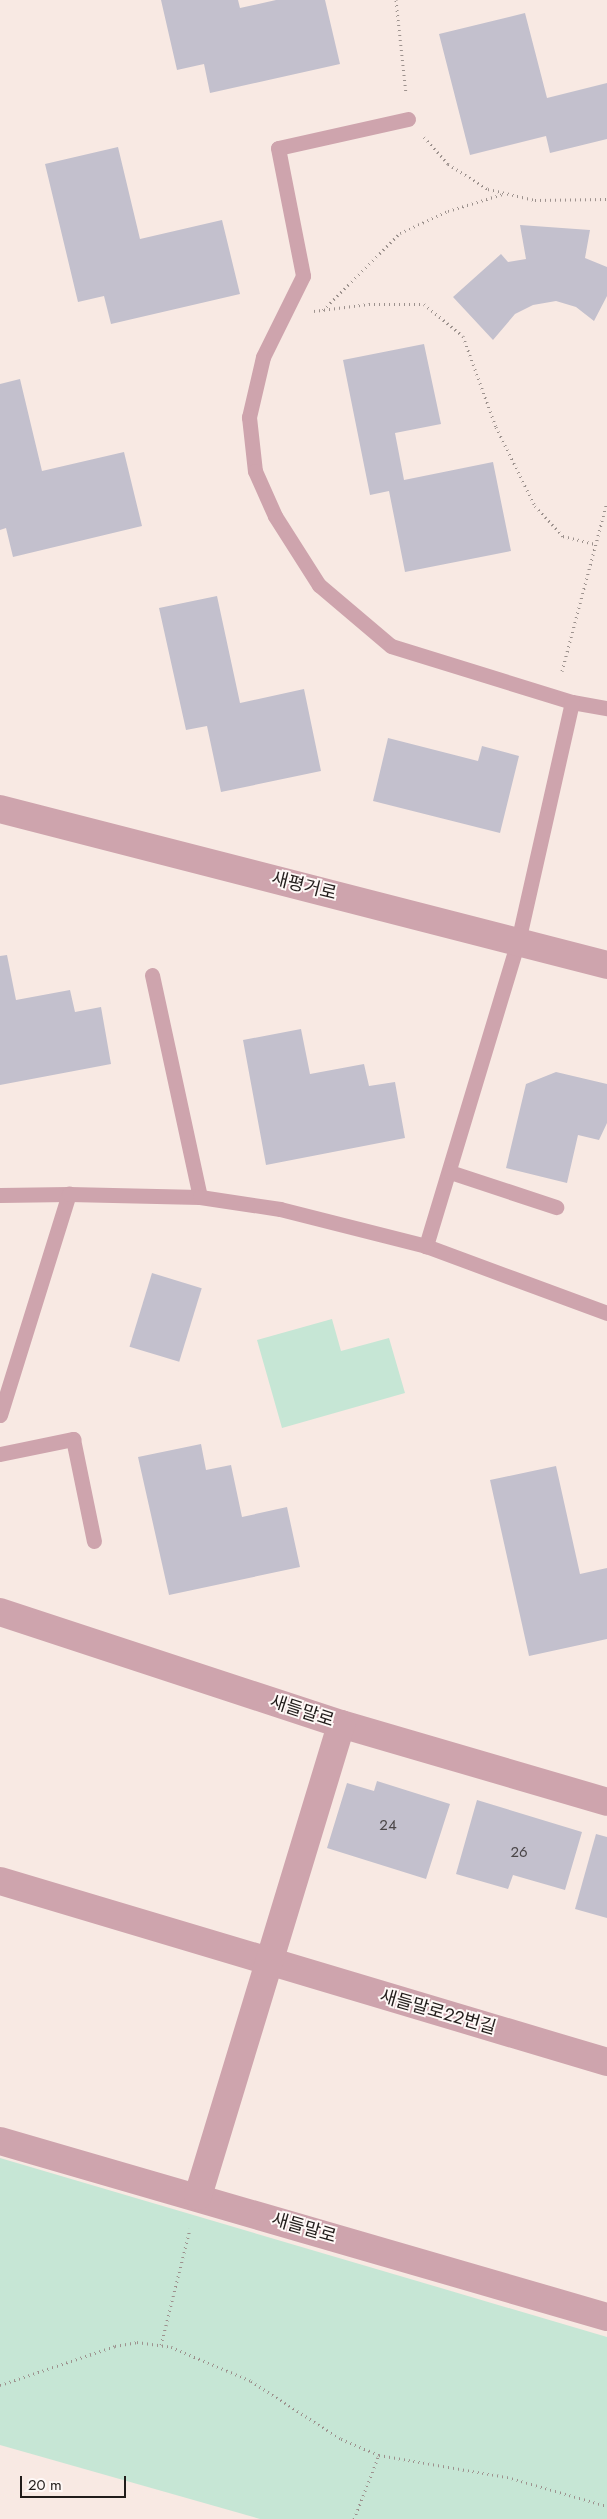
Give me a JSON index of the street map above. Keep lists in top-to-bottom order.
{
  "streets": {
    "street": ["새평거로", "새들말로", "새들말로22번길"]
  },
  "house_numbers": ["24", "26"],
  "scale_bar": "20 m"
}
